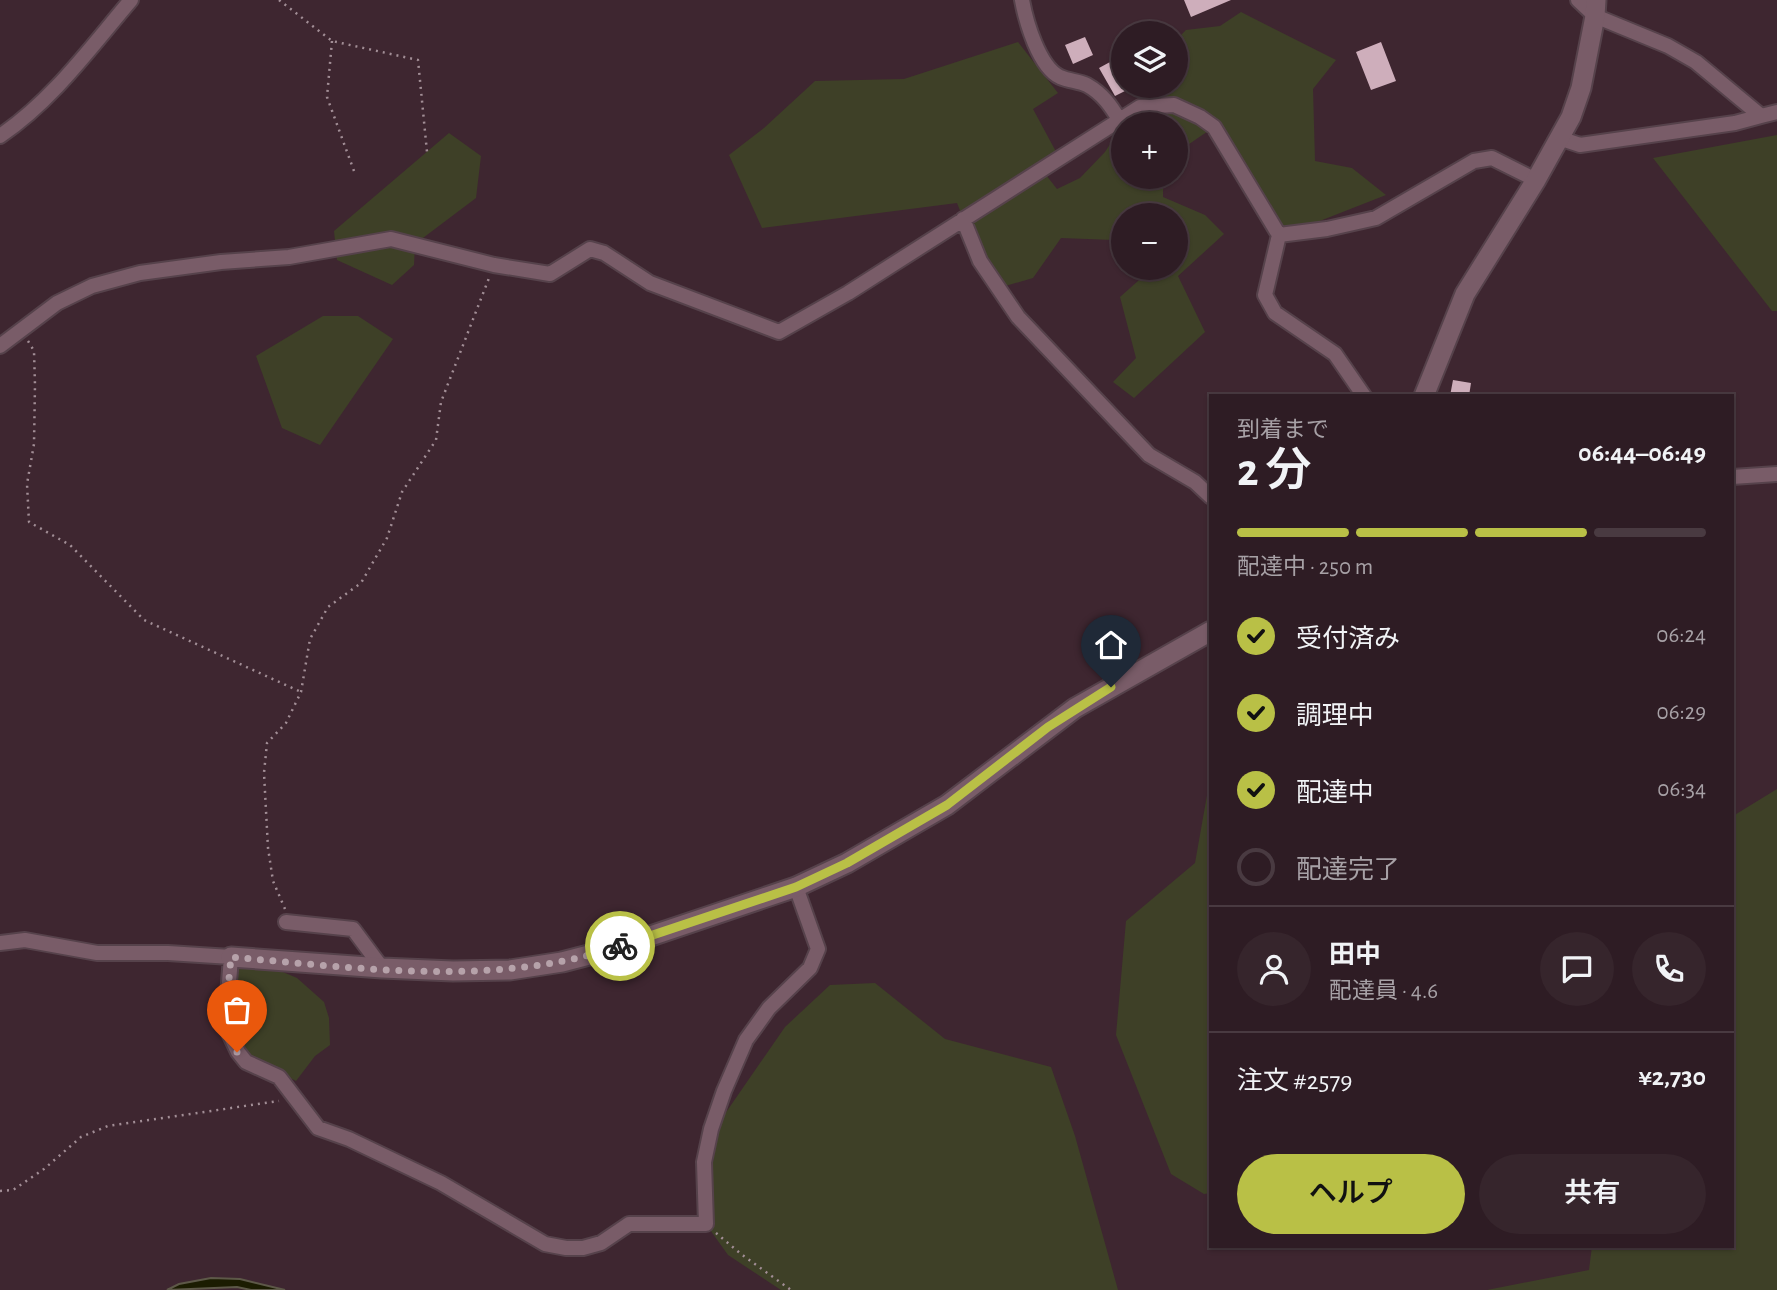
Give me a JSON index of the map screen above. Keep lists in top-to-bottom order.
{
  "page": {
    "map_buttons": ["+", "−"],
    "heading": ["2 分", "到着まで", "06:44–06:49"],
    "panel": [
      "田中",
      "配達員 · 4.6",
      "注文 #2579",
      "¥2,730"
    ],
    "bar": "配達中 · 250 m",
    "list": [
      ["受付済み", "06:24"],
      ["調理中", "06:29"],
      ["配達中", "06:34"],
      "配達完了"
    ],
    "buttons": ["ヘルプ", "共有"]
  }
}
